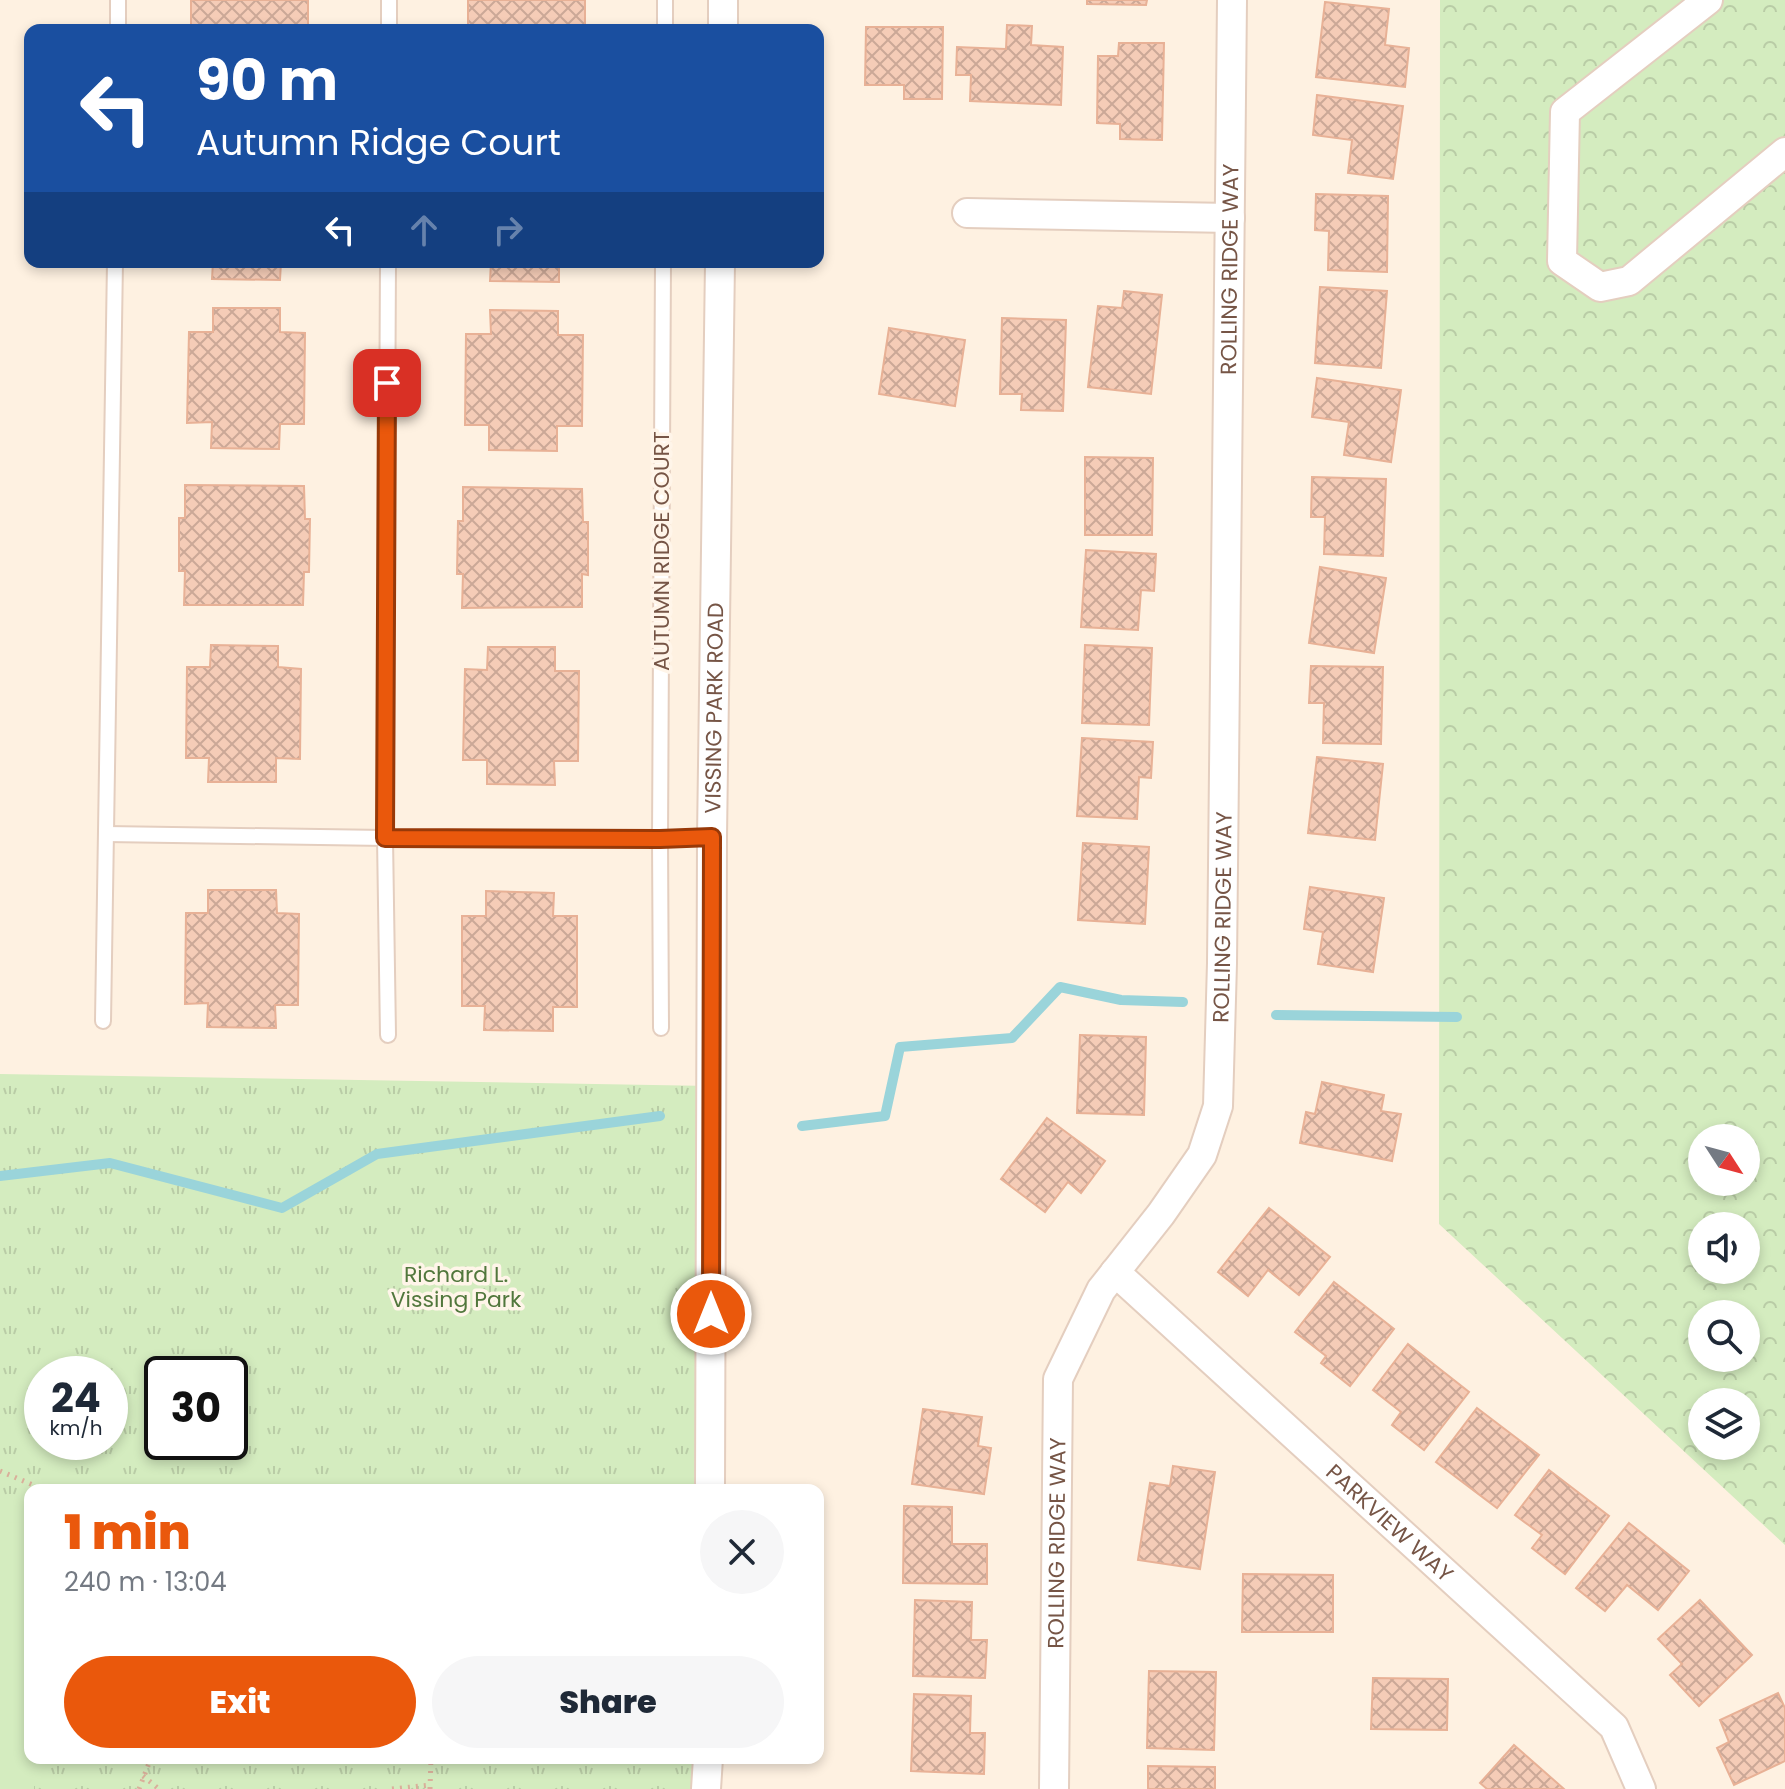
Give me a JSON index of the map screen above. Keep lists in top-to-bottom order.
{
  "streets": {
    "street": ["ROLLING RIDGE WAY", "VISSING PARK ROAD", "PARKVIEW WAY"],
    "lane": ["AUTUMN RIDGE COURT"]
  },
  "crossings": [
    ["ROLLING RIDGE WAY", "PARKVIEW WAY"]
  ],
  "parks": ["Richard L. Vissing Park"],
  "north": "bottom right",
  "page": {
    "turn": ["90 m", "Autumn Ridge Court"],
    "speed": "24 km/h",
    "limit": "30",
    "heading": ["1 min", "240 m · 13:04"],
    "buttons": ["Exit", "Share"]
  }
}
